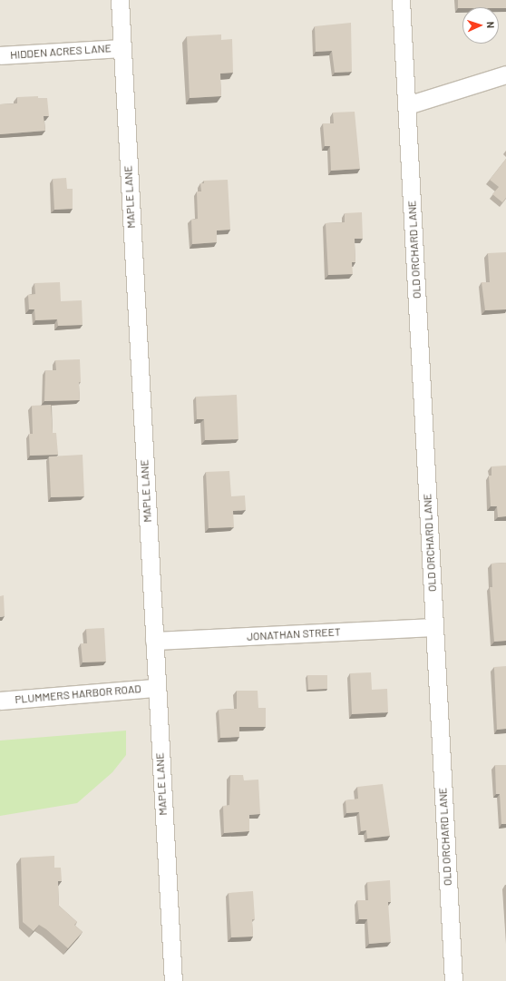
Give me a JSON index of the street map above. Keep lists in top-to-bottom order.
{
  "streets": {
    "street": [
      "HIDDEN ACRES LANE",
      "MAPLE LANE",
      "OLD ORCHARD LANE",
      "JONATHAN STREET",
      "PLUMMERS HARBOR ROAD"
    ]
  },
  "crossings": [
    ["HIDDEN ACRES LANE", "MAPLE LANE"],
    ["MAPLE LANE", "JONATHAN STREET"],
    ["MAPLE LANE", "PLUMMERS HARBOR ROAD"],
    ["OLD ORCHARD LANE", "JONATHAN STREET"]
  ],
  "north": "right"
}
